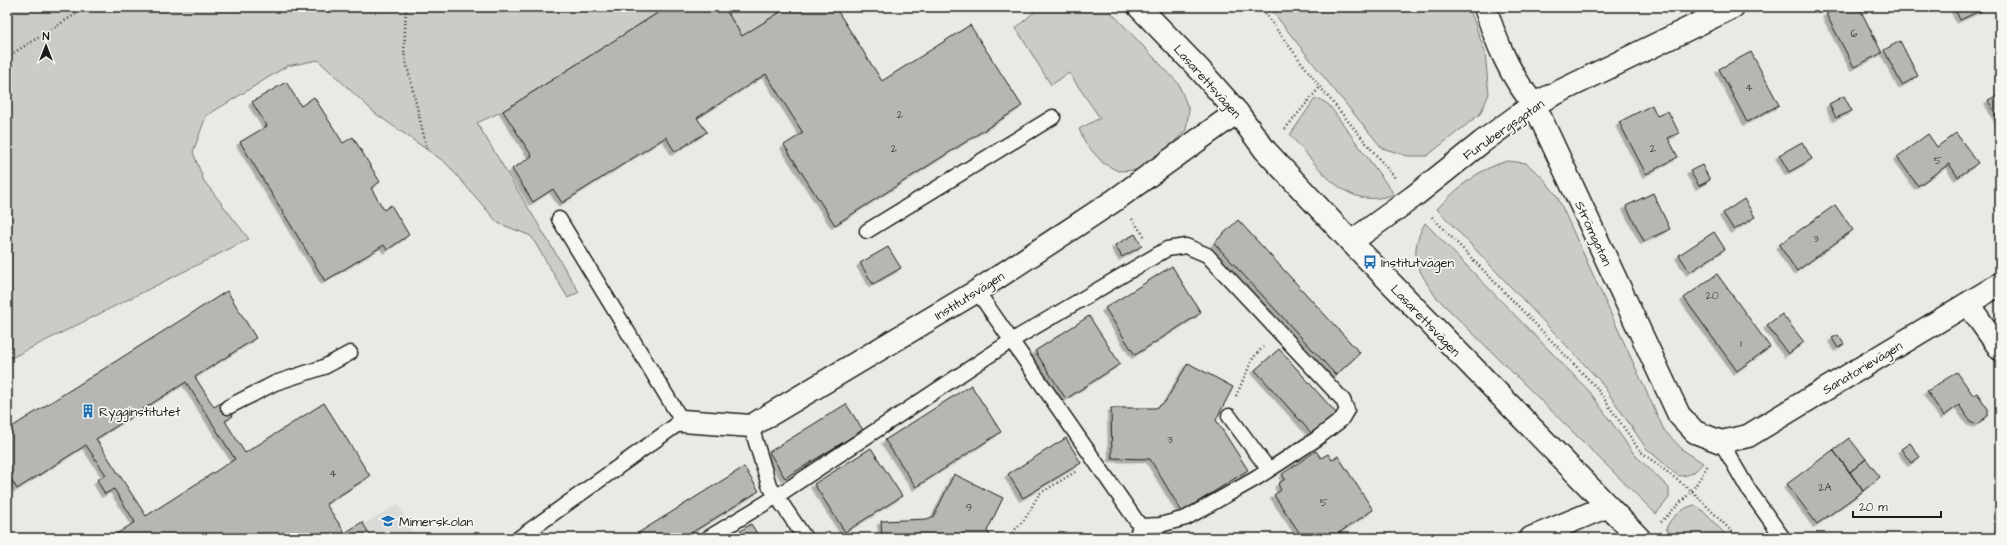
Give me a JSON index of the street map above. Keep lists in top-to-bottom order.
{
  "streets": {
    "street": [
      "Lasarettsvägen",
      "Furubergsgatan",
      "Strömgatan",
      "Institutsvägen",
      "Sanatorievägen"
    ]
  },
  "crossings": [
    ["Lasarettsvägen", "Furubergsgatan"],
    ["Lasarettsvägen", "Institutsvägen"],
    ["Furubergsgatan", "Strömgatan"],
    ["Strömgatan", "Sanatorievägen"]
  ],
  "places": {
    "bus stop": ["Institutvägen"],
    "building": ["Rygginstitutet"],
    "school or university": ["Mimerskolan"]
  },
  "house_numbers": [
    "6",
    "4",
    "2",
    "2",
    "2",
    "5",
    "3",
    "20",
    "1",
    "3",
    "4",
    "2A",
    "5",
    "9"
  ],
  "scale_bar": "20 m",
  "north": "top"
}
